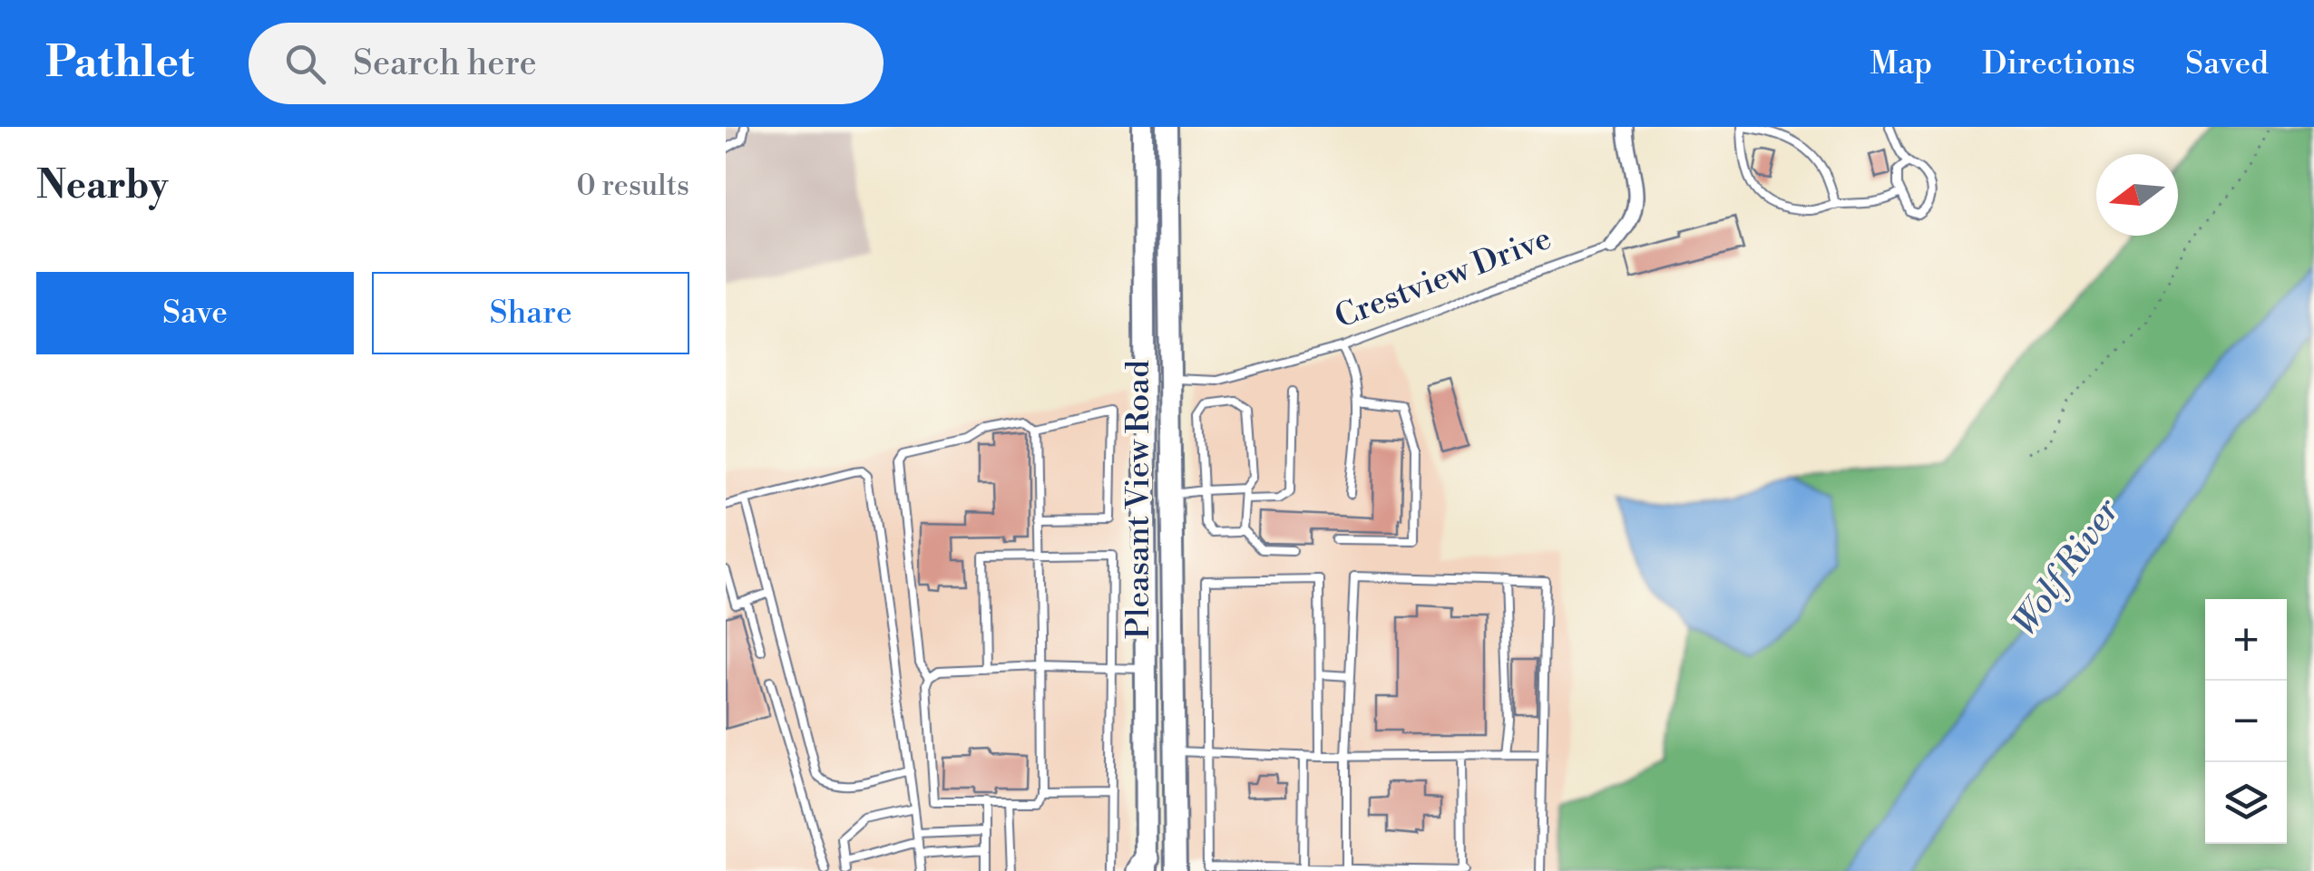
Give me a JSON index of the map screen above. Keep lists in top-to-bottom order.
{
  "streets": {
    "main road": ["Pleasant View Road"],
    "street": ["Crestview Drive"]
  },
  "crossings": [
    ["Crestview Drive", "Pleasant View Road"]
  ],
  "water": ["Wolf River"],
  "north": "left",
  "page": {
    "header": "Pathlet",
    "search": "Search here",
    "nav": ["Map", "Directions", "Saved"],
    "heading": ["Nearby", "0 results"],
    "buttons": ["Save", "Share"],
    "map_buttons": ["+", "−"]
  }
}
